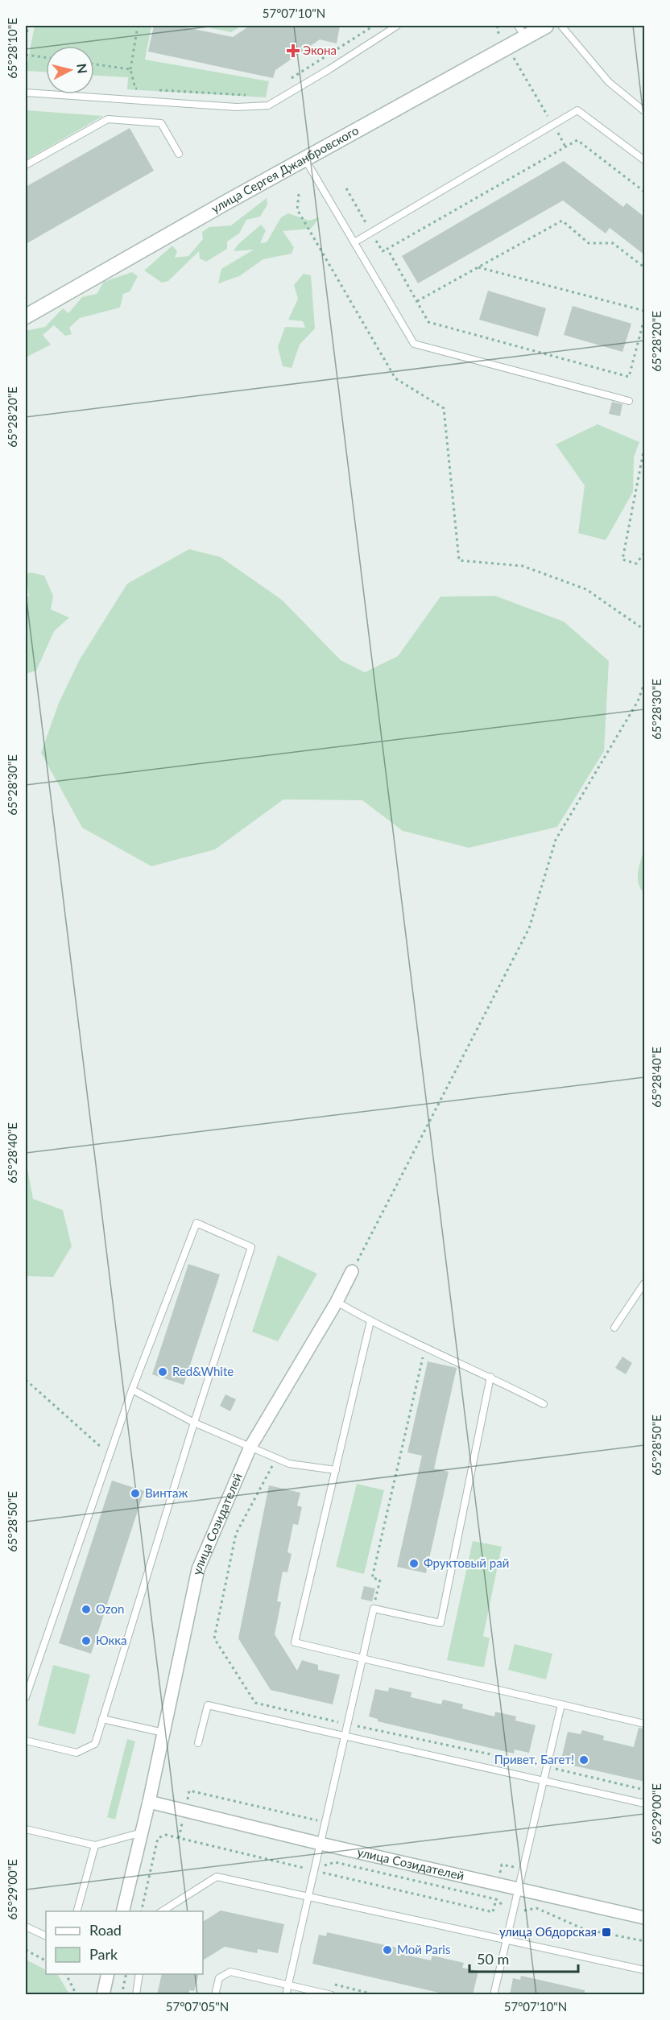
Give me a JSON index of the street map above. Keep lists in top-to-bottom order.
{
  "streets": {
    "street": ["улица Сергея Джанбровского", "улица Созидателей"]
  },
  "places": {
    "health": ["Экона"],
    "other": [
      "Red&White",
      "Винтаж",
      "Фруктовый рай",
      "Ozon",
      "Юкка",
      "Привет, Багет!",
      "Мой Paris"
    ],
    "transit": ["улица Обдорская"]
  },
  "legend": ["Road", "Park"],
  "scale_bar": "50 m",
  "north": "right",
  "coordinates": [
    "57°07'10\"N",
    "65°28'10\"E",
    "65°28'20\"E",
    "65°28'30\"E",
    "65°28'40\"E",
    "65°28'50\"E",
    "65°29'00\"E",
    "57°07'05\"N"
  ]
}
